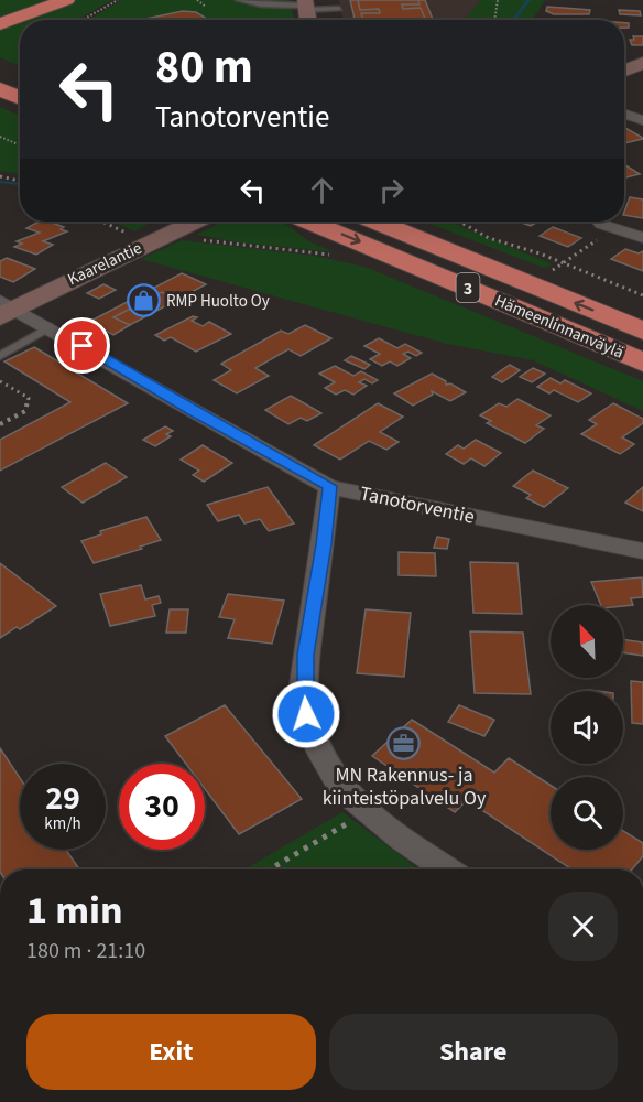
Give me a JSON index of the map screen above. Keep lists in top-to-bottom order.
{
  "streets": {
    "highway": ["3", "Hämeenlinnanväylä"],
    "main road": ["Kaarelantie"],
    "street": ["Tanotorventie"]
  },
  "crossings": [
    ["Kaarelantie", "Tanotorventie"]
  ],
  "places": {
    "shop": ["RMP Huolto Oy"],
    "office": ["MN Rakennus- ja kiinteistöpalvelu Oy"]
  },
  "north": "top left",
  "page": {
    "turn": ["80 m", "Tanotorventie"],
    "speed": "29 km/h",
    "limit": "30",
    "heading": ["1 min", "180 m · 21:10"],
    "buttons": ["Exit", "Share"]
  }
}
